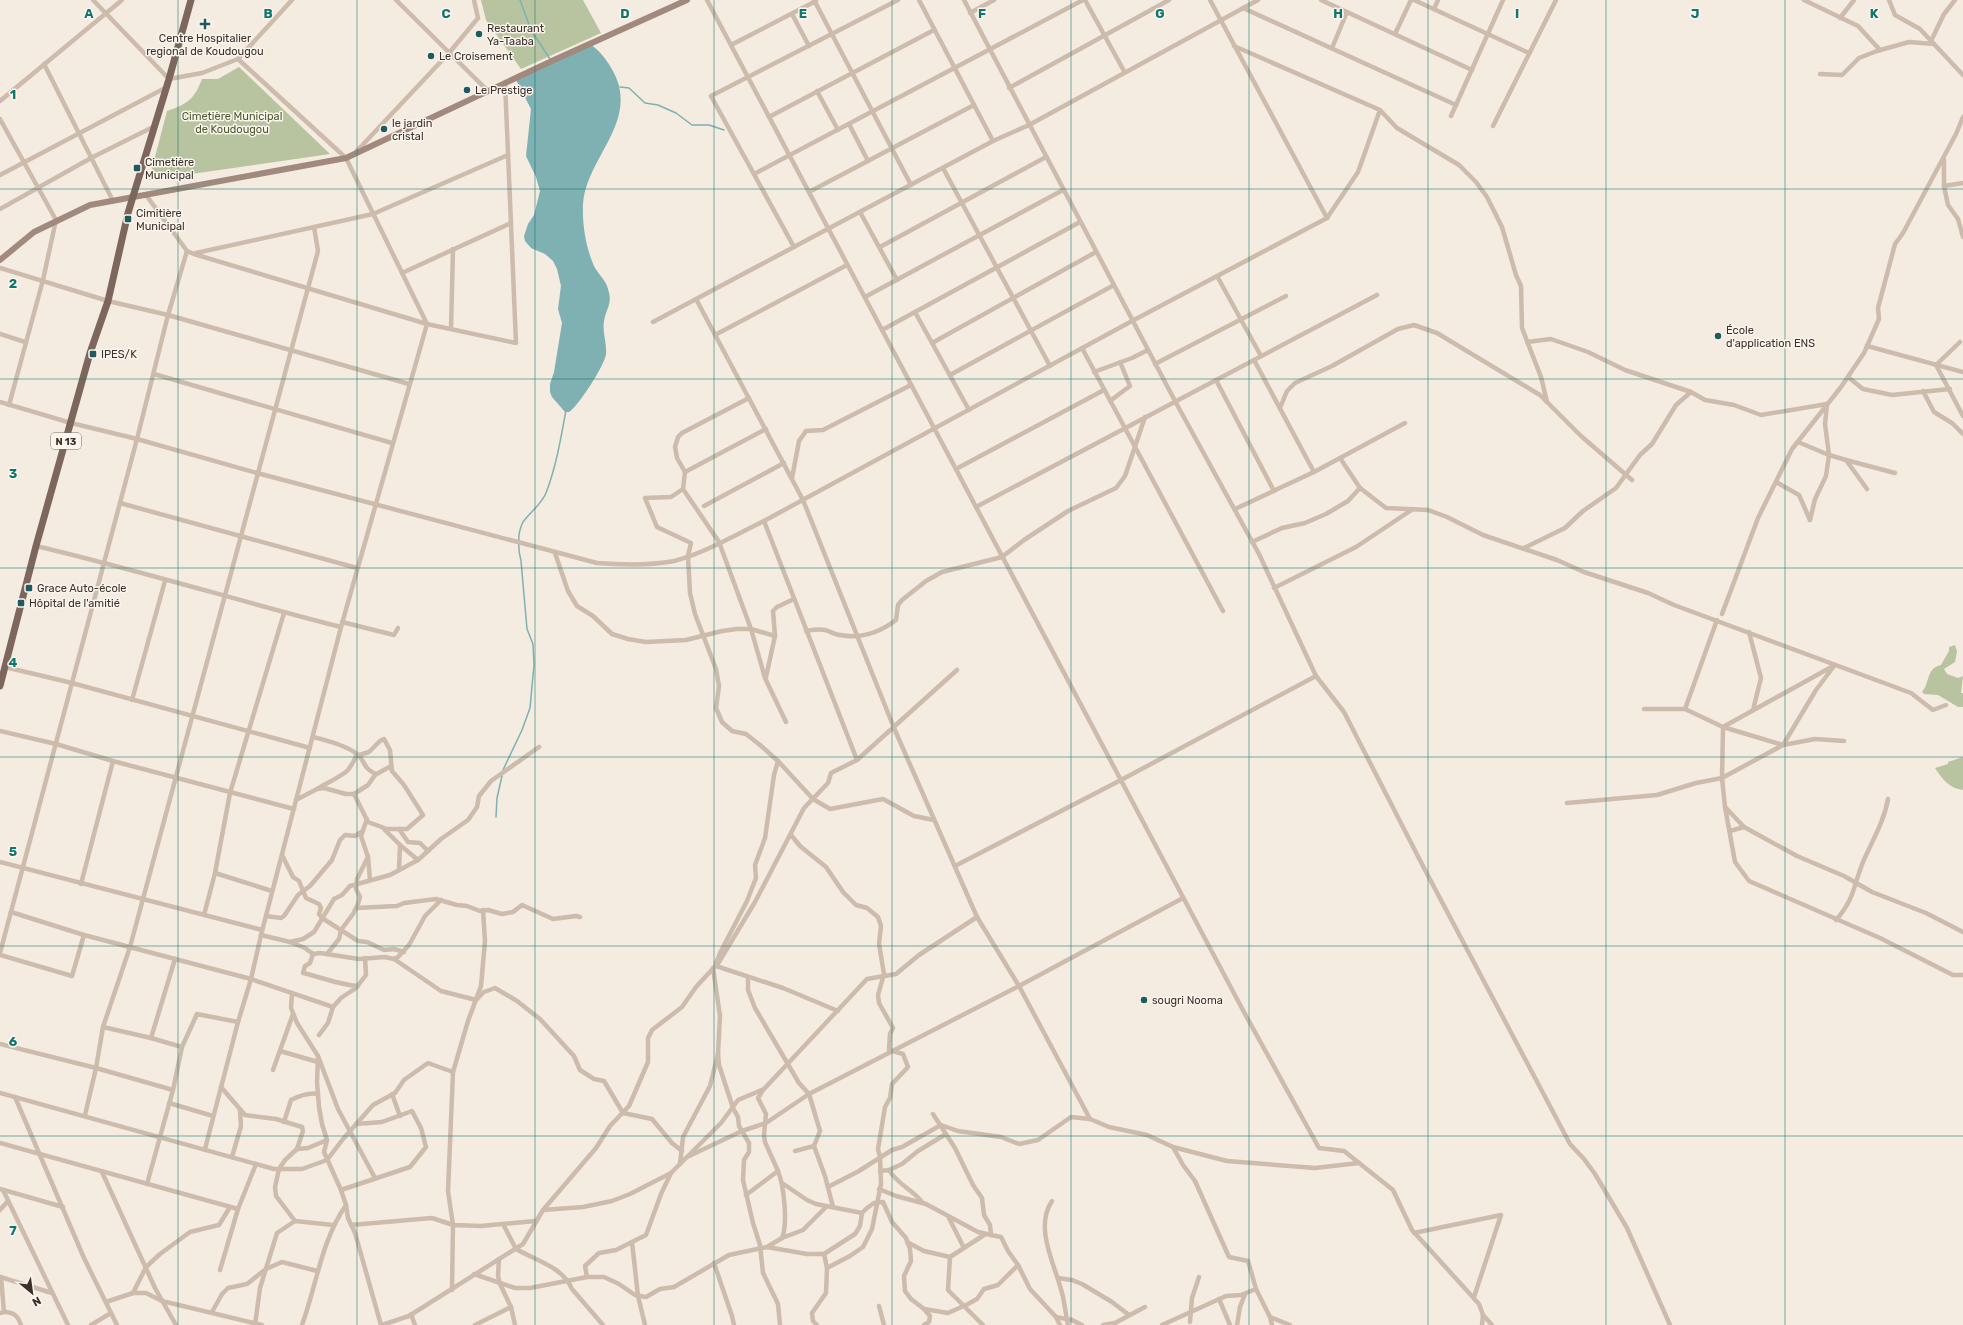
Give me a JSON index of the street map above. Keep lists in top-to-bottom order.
{
  "streets": {
    "main road": ["N 13"]
  },
  "parks": ["Cimetière Municipal de Koudougou"],
  "places": {
    "health": ["Centre Hospitalier regional de Koudougou"],
    "other": [
      "Restaurant Ya-Taaba",
      "Le Croisement",
      "Le Prestige",
      "le jardin cristal",
      "École d'application ENS",
      "sougri Nooma"
    ],
    "transit": [
      "Cimetière Municipal",
      "Cimitière Municipal",
      "IPES/K",
      "Grace Auto-école",
      "Hôpital de l'amitié"
    ]
  },
  "north": "bottom right",
  "grid": {
    "columns": [
      "A",
      "B",
      "C",
      "D",
      "E",
      "F",
      "G",
      "H",
      "I",
      "J",
      "K"
    ],
    "rows": [
      "1",
      "2",
      "3",
      "4",
      "5",
      "6",
      "7"
    ]
  }
}
